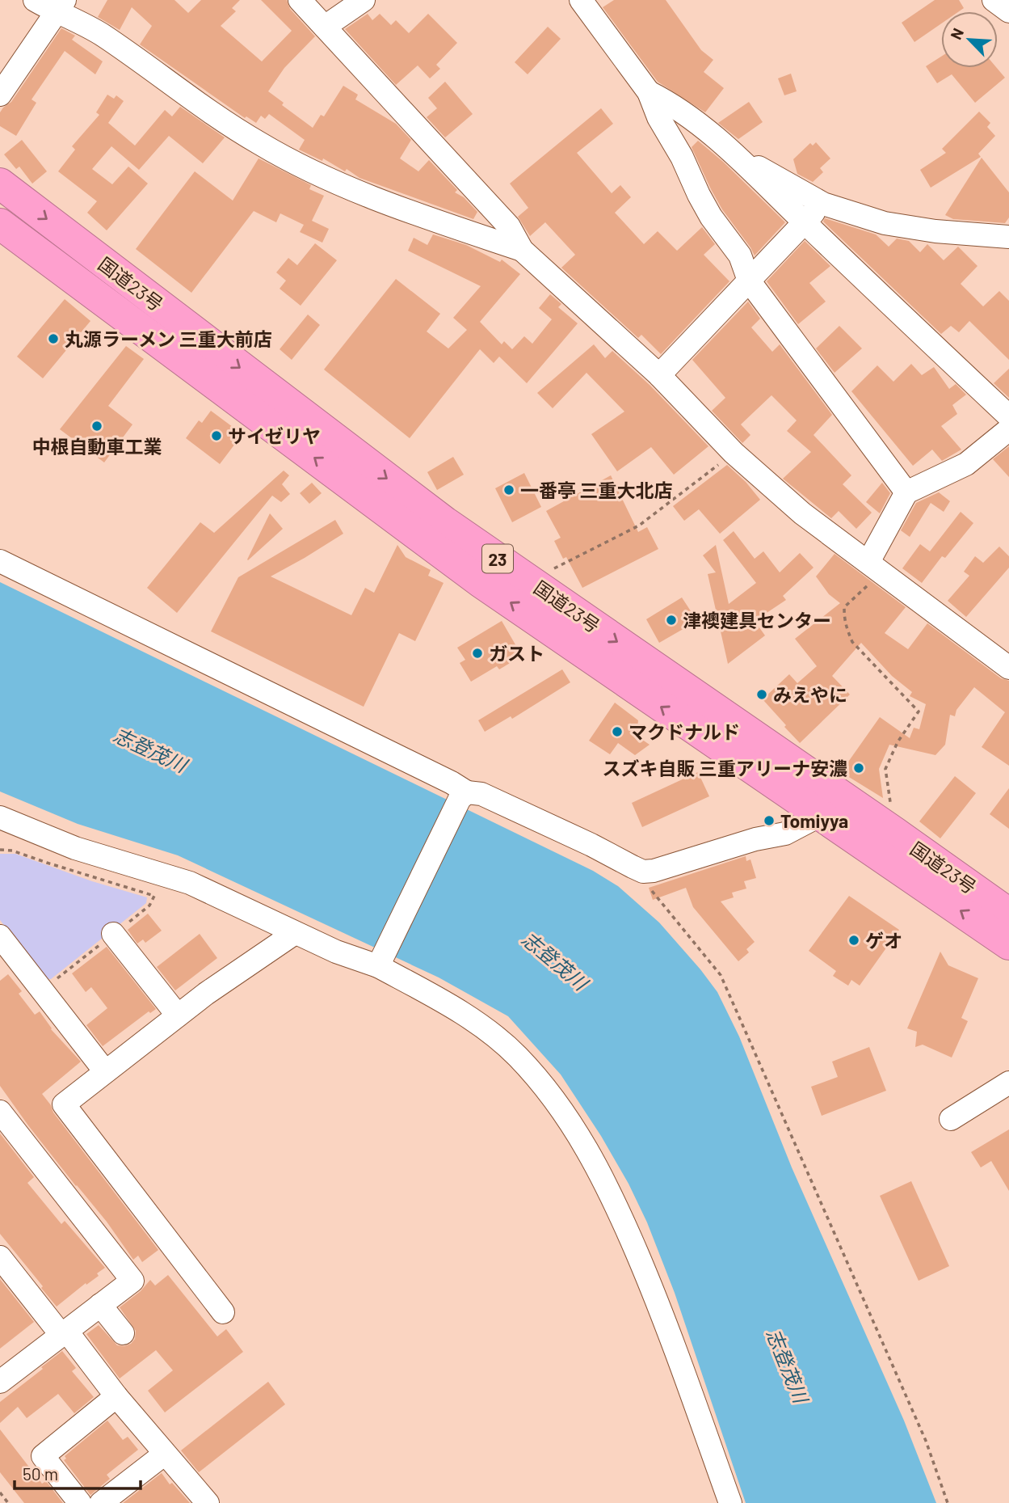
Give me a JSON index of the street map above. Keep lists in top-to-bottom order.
{
  "streets": {
    "highway": ["国道23号", "23"]
  },
  "water": ["志登茂川"],
  "places": [
    "丸源ラーメン 三重大前店",
    "中根自動車工業",
    "サイゼリヤ",
    "一番亭 三重大北店",
    "津襖建具センター",
    "ガスト",
    "みえやに",
    "マクドナルド",
    "スズキ自販 三重アリーナ安濃",
    "Tomiyya",
    "ゲオ"
  ],
  "scale_bar": "50 m",
  "north": "top left"
}
